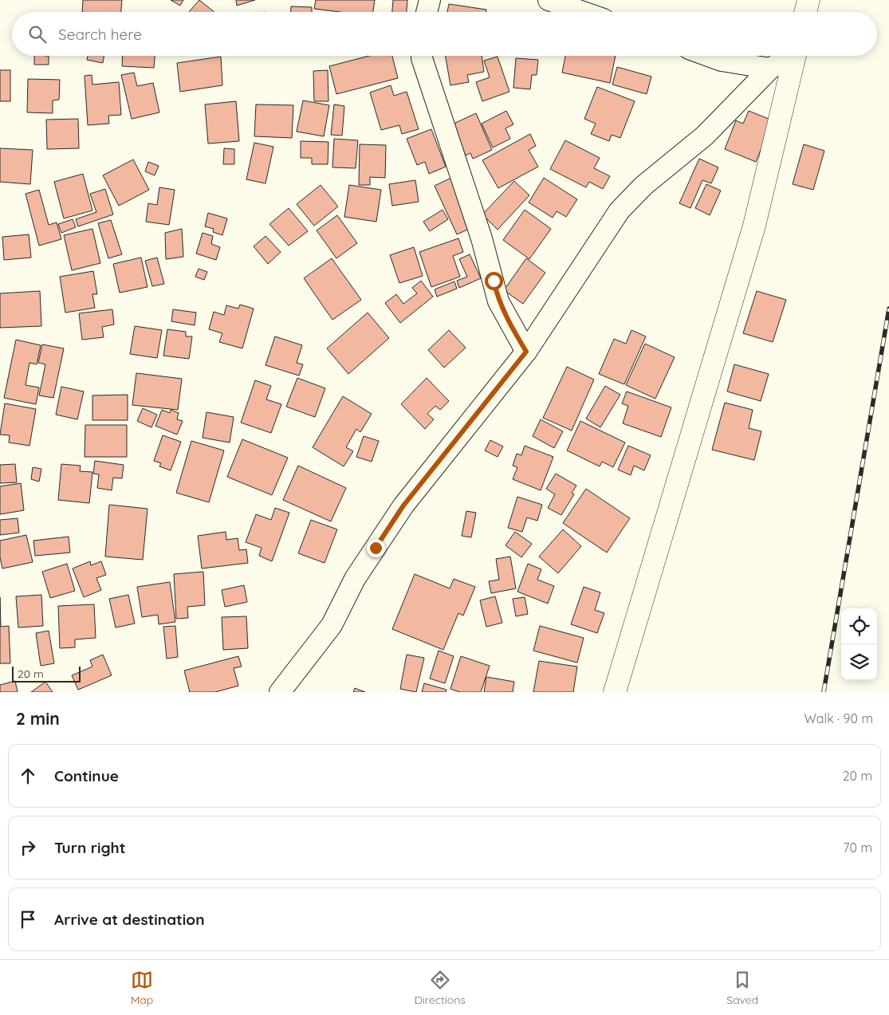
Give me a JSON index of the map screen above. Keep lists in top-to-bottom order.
{
  "scale_bar": "20 m",
  "page": {
    "search": "Search here",
    "scale": "20 m",
    "heading": ["2 min", "Walk · 90 m"],
    "list": [
      ["Continue", "20 m"],
      ["Turn right", "70 m"],
      "Arrive at destination"
    ],
    "nav": ["Map", "Directions", "Saved"]
  }
}
